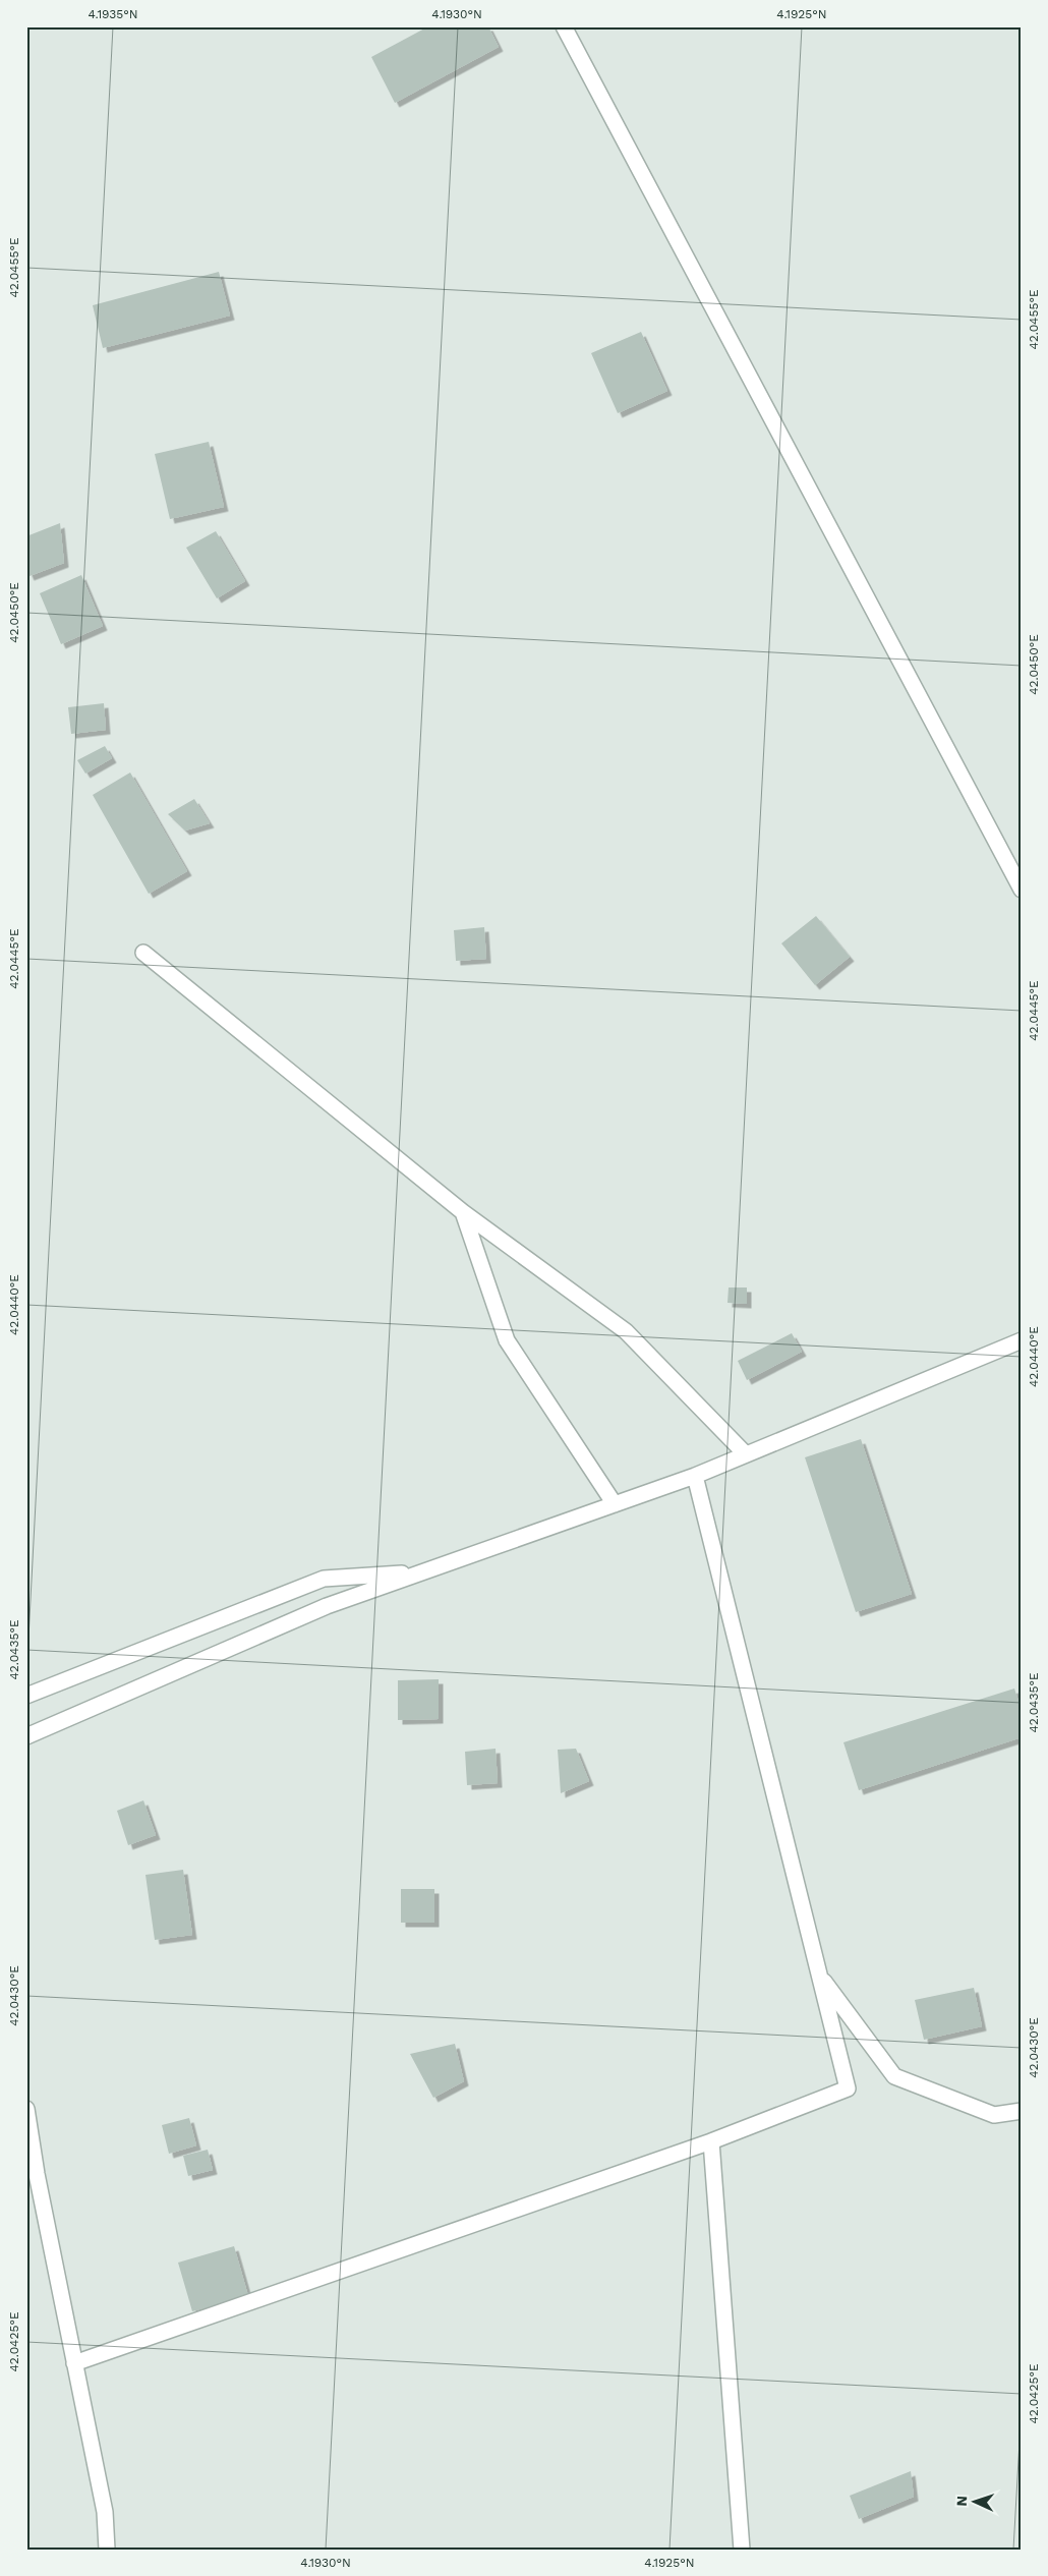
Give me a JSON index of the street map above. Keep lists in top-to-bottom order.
{
  "north": "left",
  "coordinates": [
    "4.1935°N",
    "4.1930°N",
    "4.1925°N",
    "42.0455°E",
    "42.0450°E",
    "42.0445°E",
    "42.0440°E",
    "42.0435°E",
    "42.0430°E",
    "42.0425°E"
  ]
}
